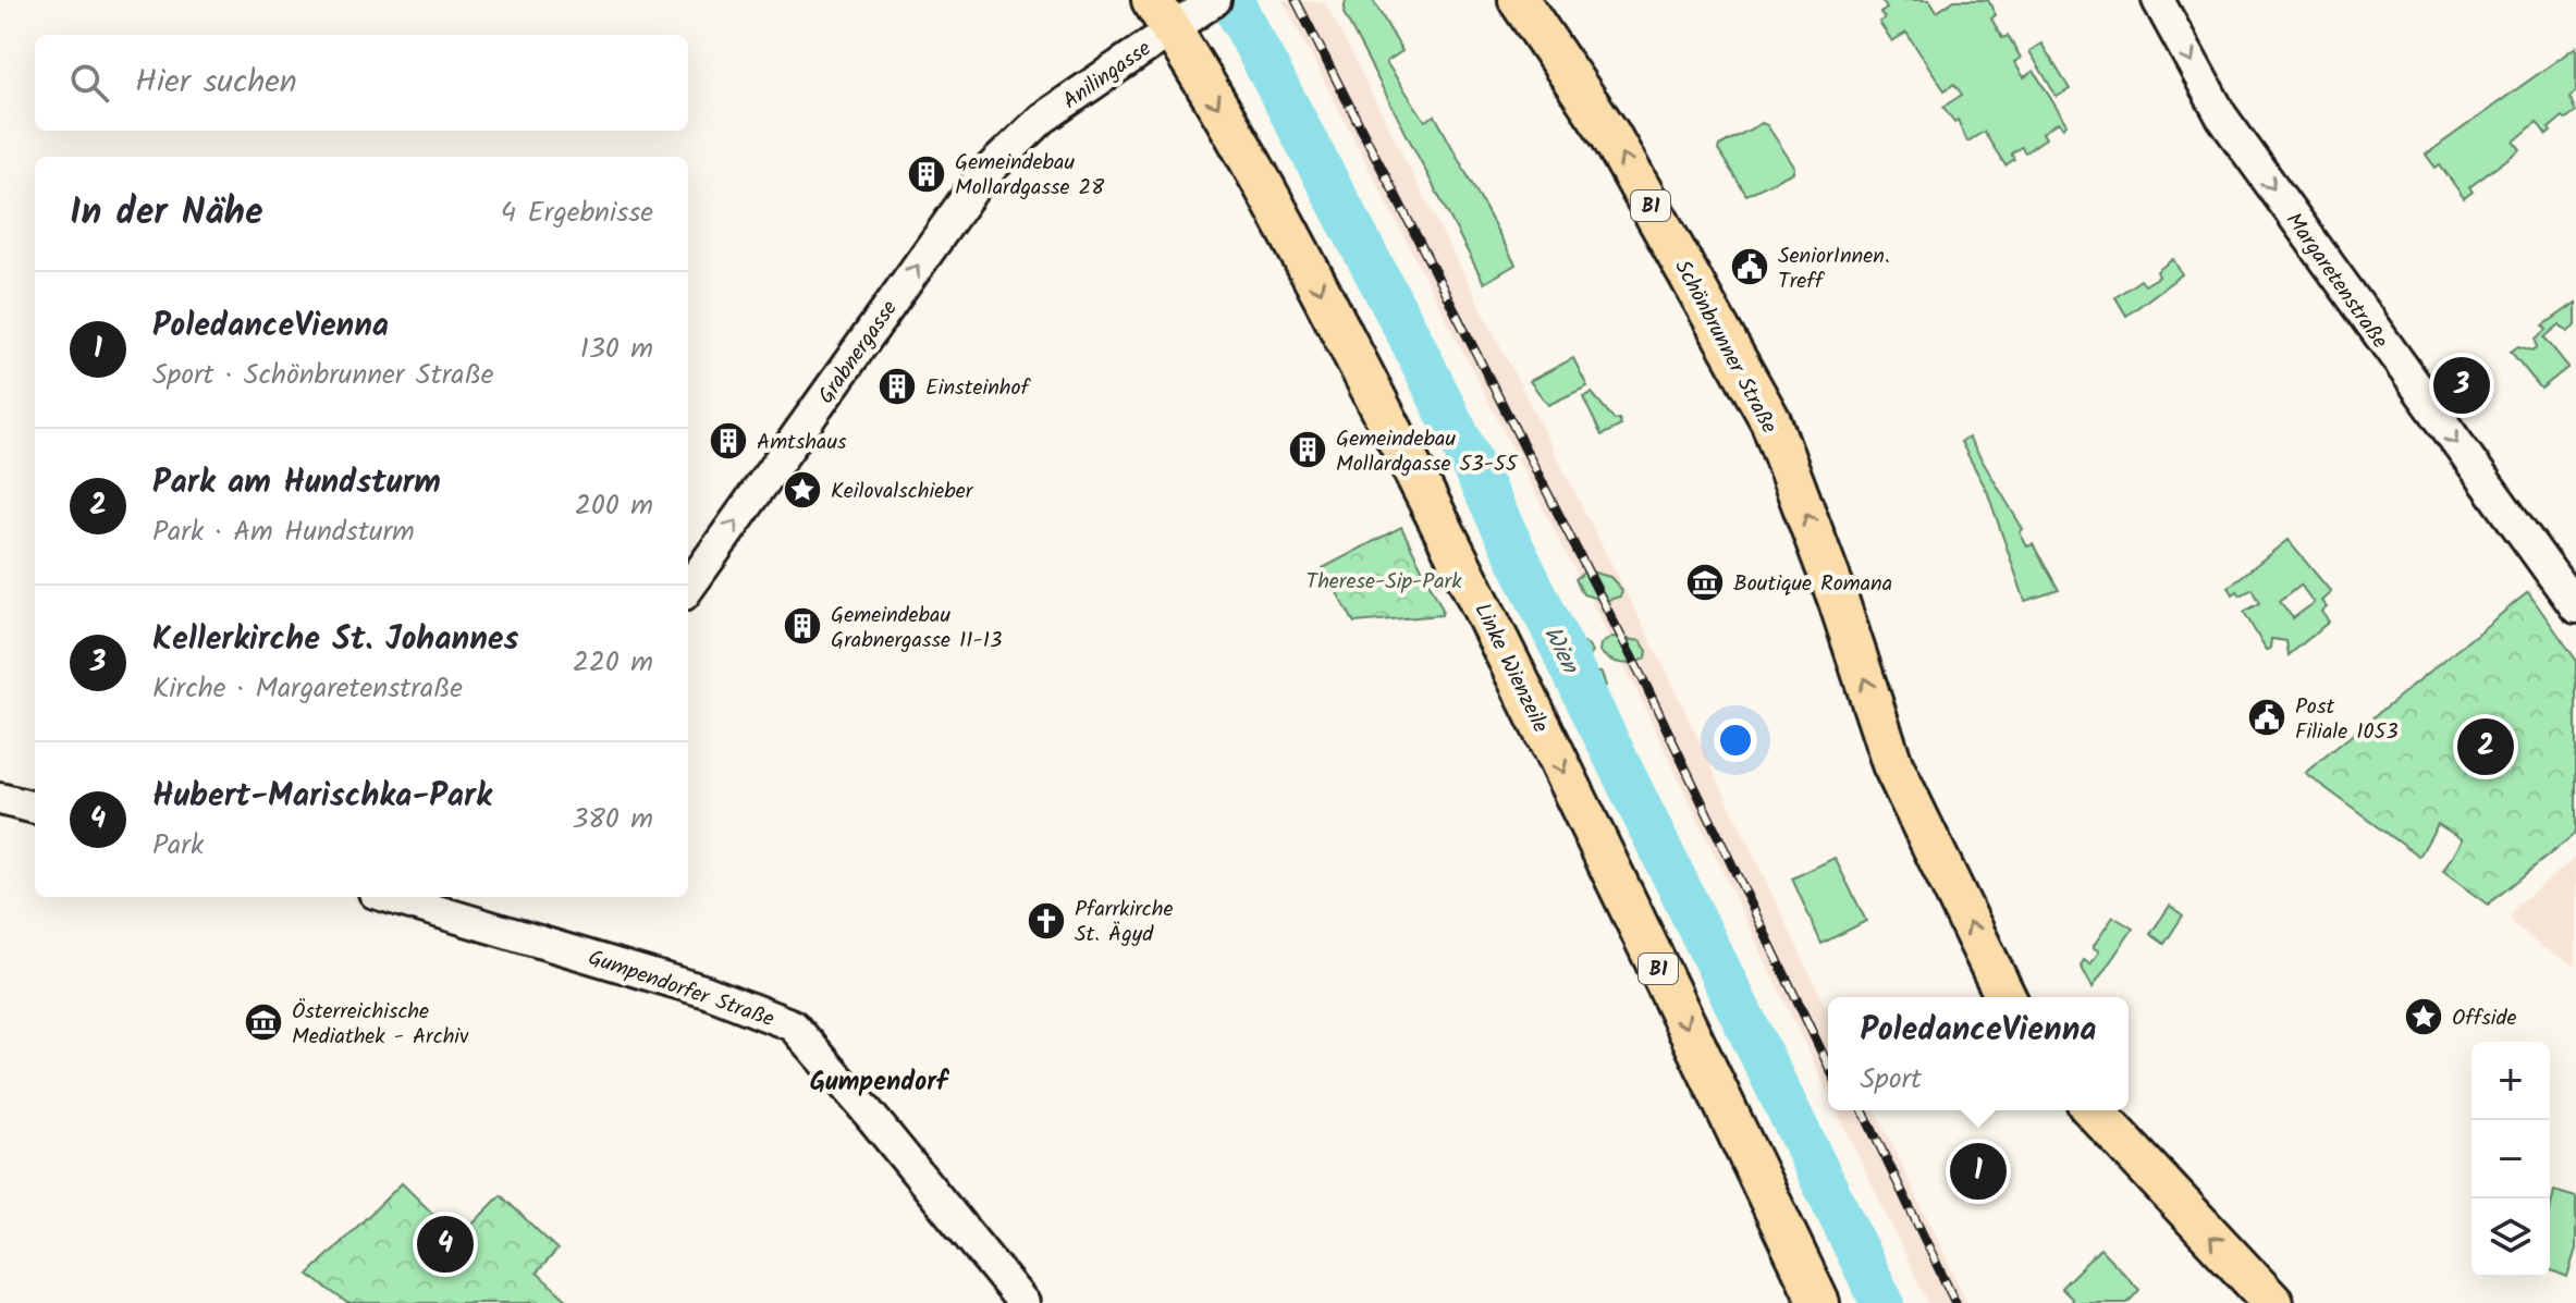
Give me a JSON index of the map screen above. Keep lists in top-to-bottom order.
{
  "streets": {
    "main road": ["B1", "Schönbrunner Straße", "Linke Wienzeile"],
    "street": [
      "Anilingasse",
      "Margaretenstraße",
      "Grabnergasse",
      "Gumpendorfer Straße"
    ]
  },
  "crossings": [
    ["Anilingasse", "Grabnergasse"],
    ["Anilingasse", "Linke Wienzeile"]
  ],
  "one_way": [
    "Margaretenstraße",
    "Schönbrunner Straße",
    "Grabnergasse",
    "Linke Wienzeile"
  ],
  "districts": ["Gumpendorf"],
  "water": ["Wien"],
  "parks": ["Therese-Sip-Park"],
  "places": {
    "building": [
      "Gemeindebau Mollardgasse 28",
      "Einsteinhof",
      "Amtshaus",
      "Gemeindebau Mollardgasse 53-55",
      "Gemeindebau Grabnergasse 11-13"
    ],
    "public building": ["SeniorInnen. Treff", "Post Filiale 1053"],
    "place": ["Keilovalschieber", "Offside"],
    "museum": ["Boutique Romana", "Österreichische Mediathek - Archiv"],
    "church": ["Pfarrkirche St. Ägyd"]
  },
  "page": {
    "search": "Hier suchen",
    "heading": ["In der Nähe", "4 Ergebnisse"],
    "list": [
      {
        "mark": "1",
        "name": "PoledanceVienna",
        "note": "Sport · Schönbrunner Straße",
        "value": "130 m"
      },
      {
        "mark": "2",
        "name": "Park am Hundsturm",
        "note": "Park · Am Hundsturm",
        "value": "200 m"
      },
      {
        "mark": "3",
        "name": "Kellerkirche St. Johannes",
        "note": "Kirche · Margaretenstraße",
        "value": "220 m"
      },
      {
        "mark": "4",
        "name": "Hubert-Marischka-Park",
        "note": "Park",
        "value": "380 m"
      }
    ],
    "pins": [
      "3",
      "2",
      "1",
      "4"
    ],
    "popup": ["PoledanceVienna", "Sport"],
    "map_buttons": ["+", "−"]
  }
}
